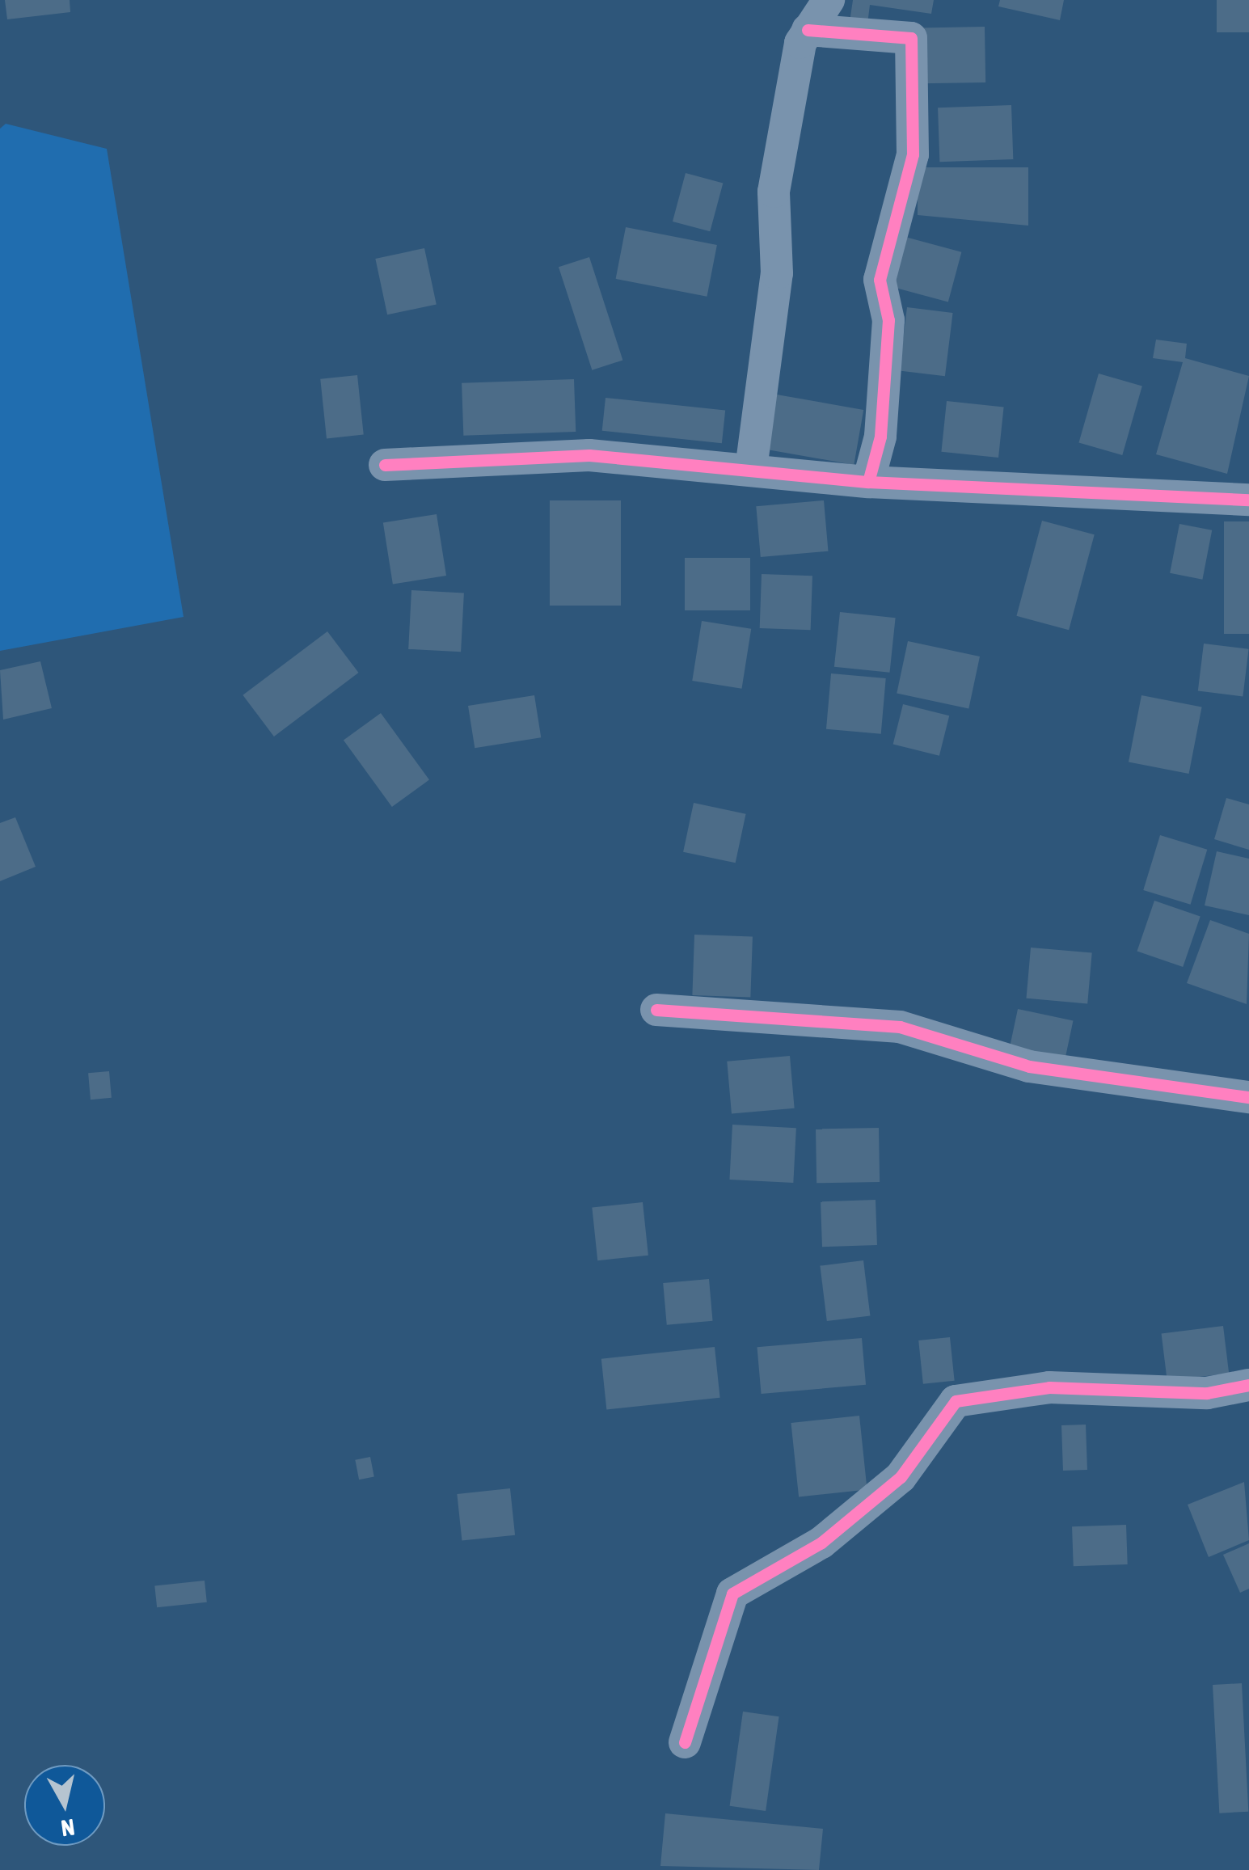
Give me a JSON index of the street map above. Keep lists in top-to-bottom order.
{
  "north": "bottom"
}
